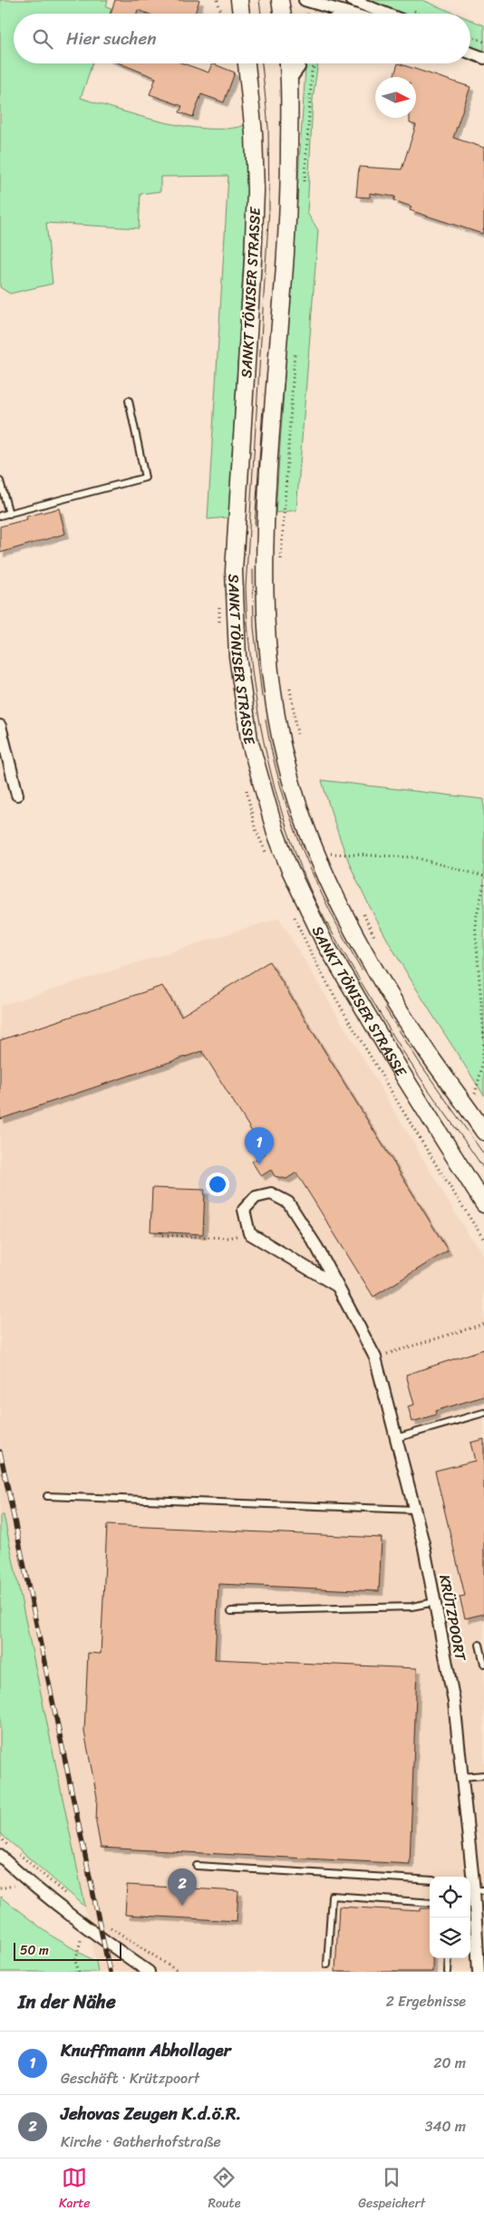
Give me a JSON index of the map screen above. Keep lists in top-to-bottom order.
{
  "streets": {
    "main road": ["SANKT TÖNISER STRASSE"],
    "street": ["KRÜTZPOORT"]
  },
  "scale_bar": "50 m",
  "north": "right",
  "page": {
    "search": "Hier suchen",
    "pins": ["1", "2"],
    "scale": "50 m",
    "heading": ["In der Nähe", "2 Ergebnisse"],
    "list": [
      {
        "mark": "1",
        "name": "Knuffmann Abhollager",
        "note": "Geschäft · Krützpoort",
        "value": "20 m"
      },
      {
        "mark": "2",
        "name": "Jehovas Zeugen K.d.ö.R.",
        "note": "Kirche · Gatherhofstraße",
        "value": "340 m"
      }
    ],
    "nav": ["Karte", "Route", "Gespeichert"]
  }
}
